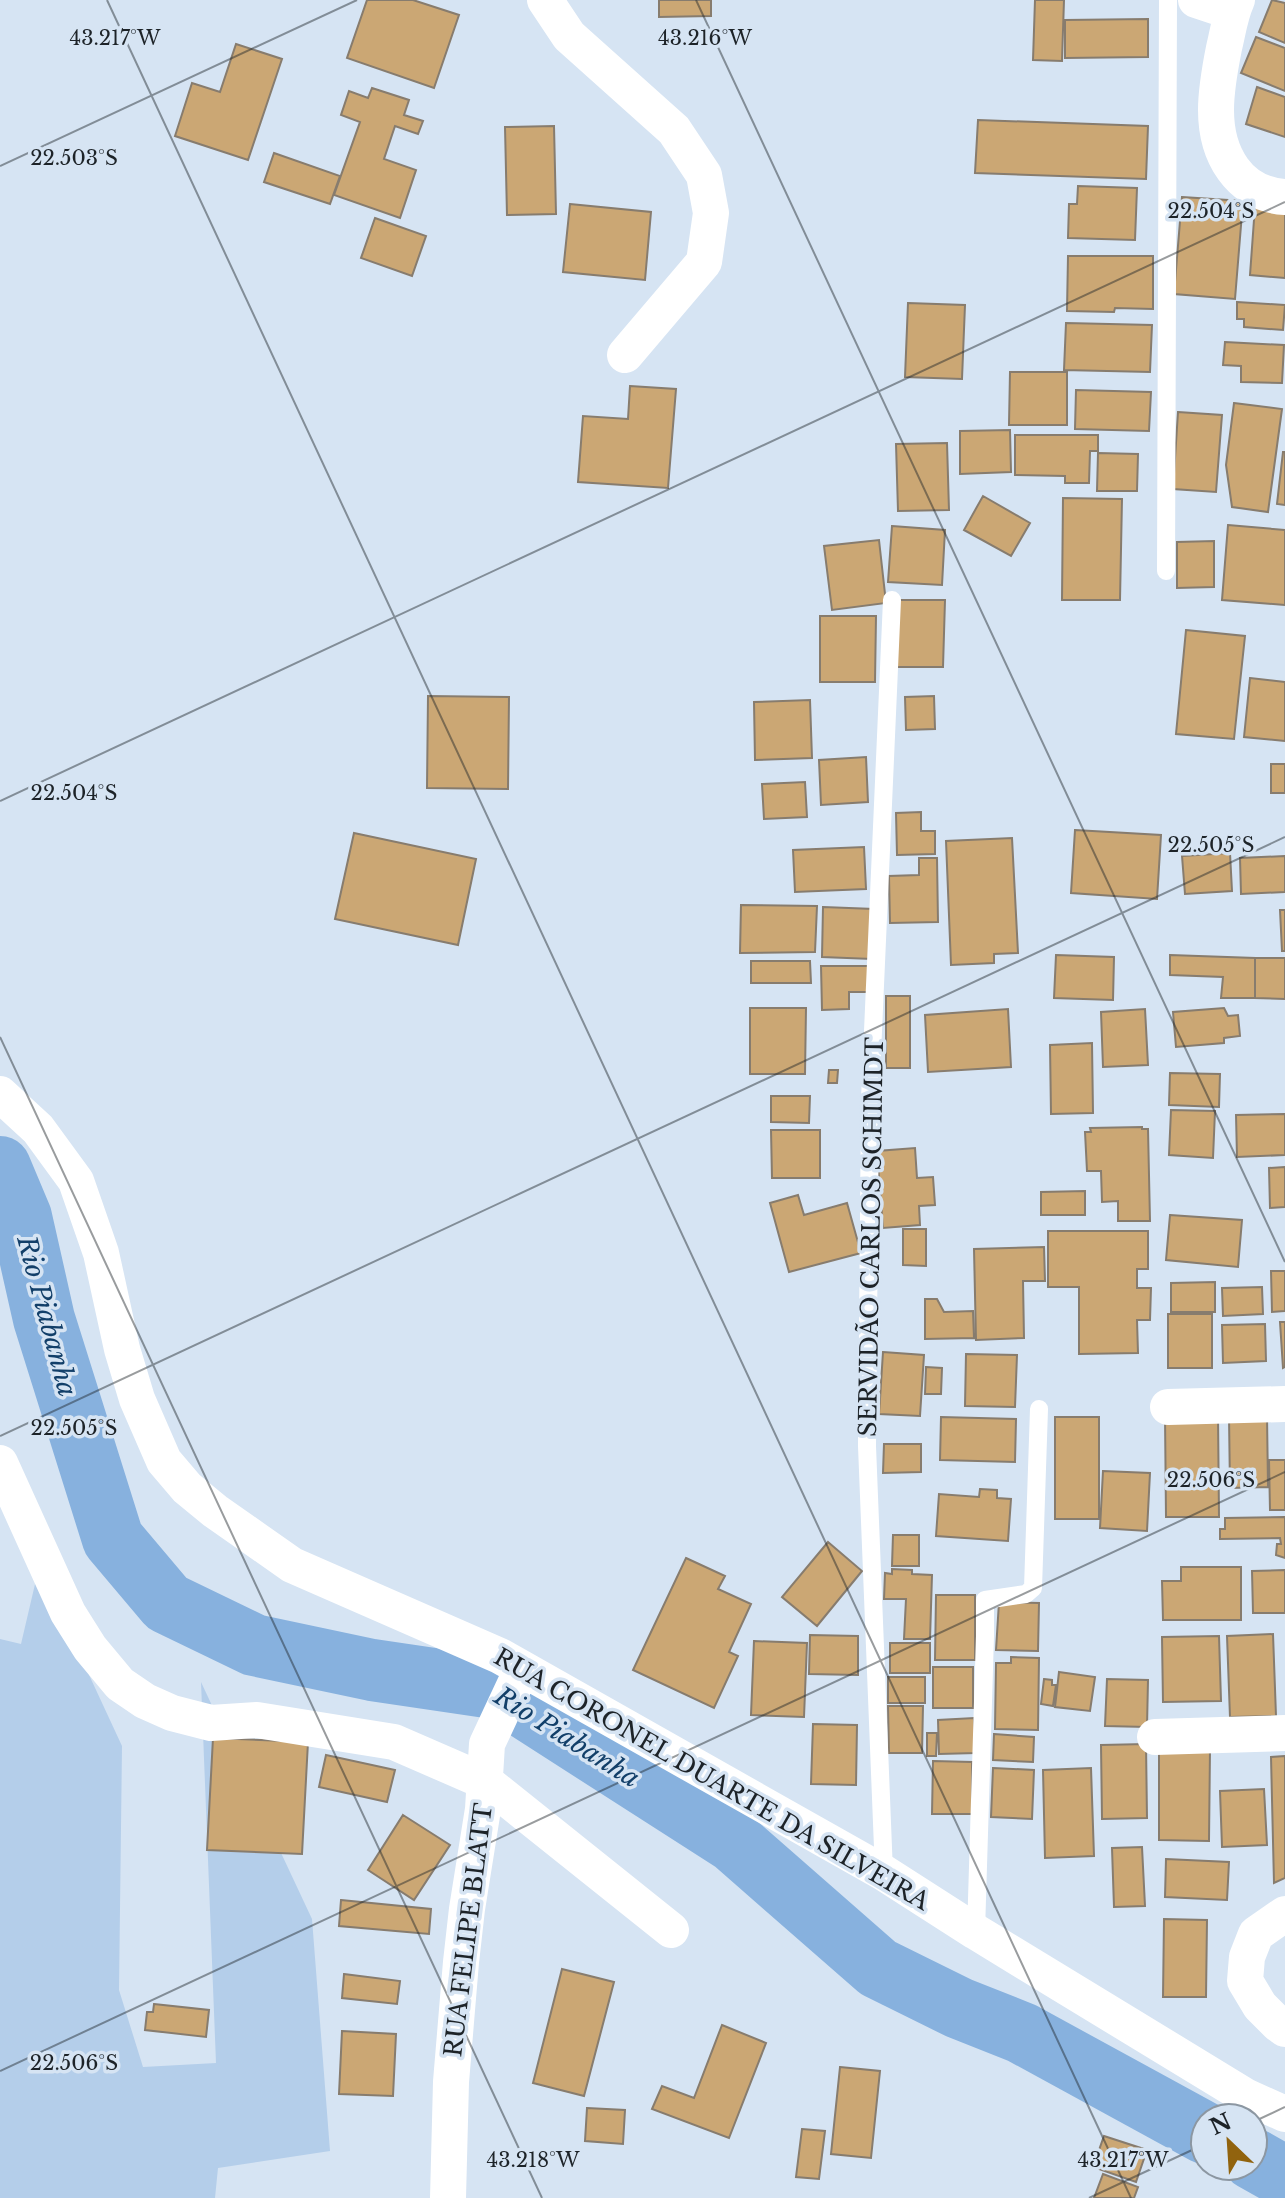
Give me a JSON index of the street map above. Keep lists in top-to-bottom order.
{
  "streets": {
    "street": ["RUA CORONEL DUARTE DA SILVEIRA", "RUA FELIPE BLATT"],
    "lane": ["SERVIDÃO CARLOS SCHIMDT"]
  },
  "crossings": [
    ["SERVIDÃO CARLOS SCHIMDT", "RUA CORONEL DUARTE DA SILVEIRA"],
    ["RUA CORONEL DUARTE DA SILVEIRA", "RUA FELIPE BLATT"]
  ],
  "water": ["Rio Piabanha"],
  "north": "top left",
  "coordinates": [
    "43.217°W",
    "43.216°W",
    "22.503°S",
    "22.504°S",
    "22.505°S",
    "22.506°S",
    "43.218°W"
  ]
}
